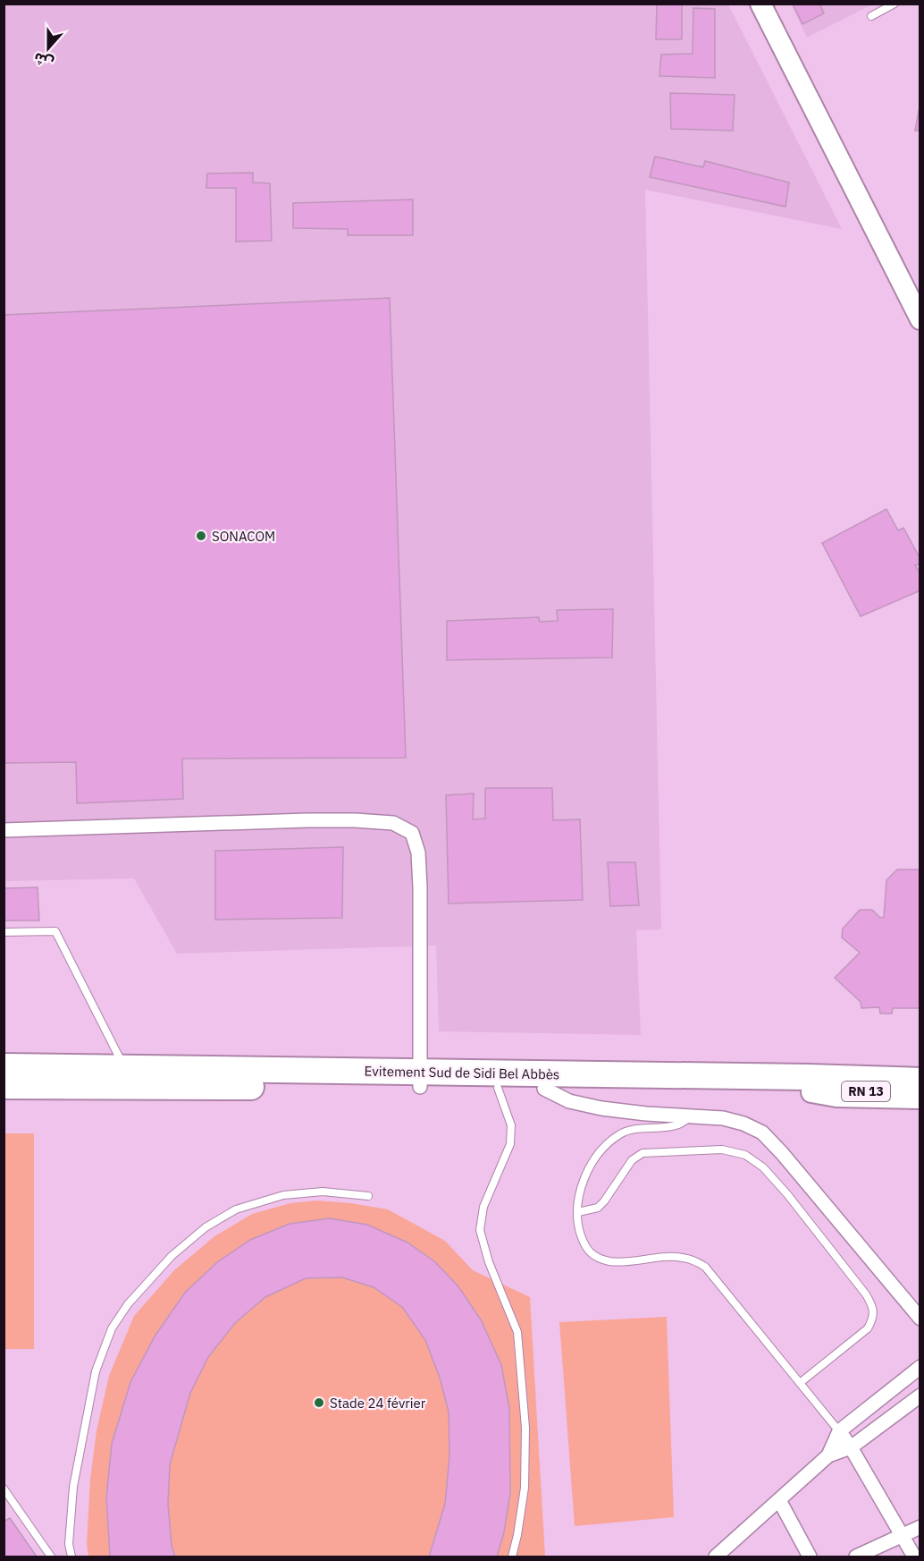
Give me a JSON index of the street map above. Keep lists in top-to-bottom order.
{
  "streets": {
    "highway": ["Evitement Sud de Sidi Bel Abbès", "RN 13"]
  },
  "crossings": [
    ["Evitement Sud de Sidi Bel Abbès", "RN 13"]
  ],
  "places": ["SONACOM", "Stade 24 février"],
  "north": "bottom"
}
